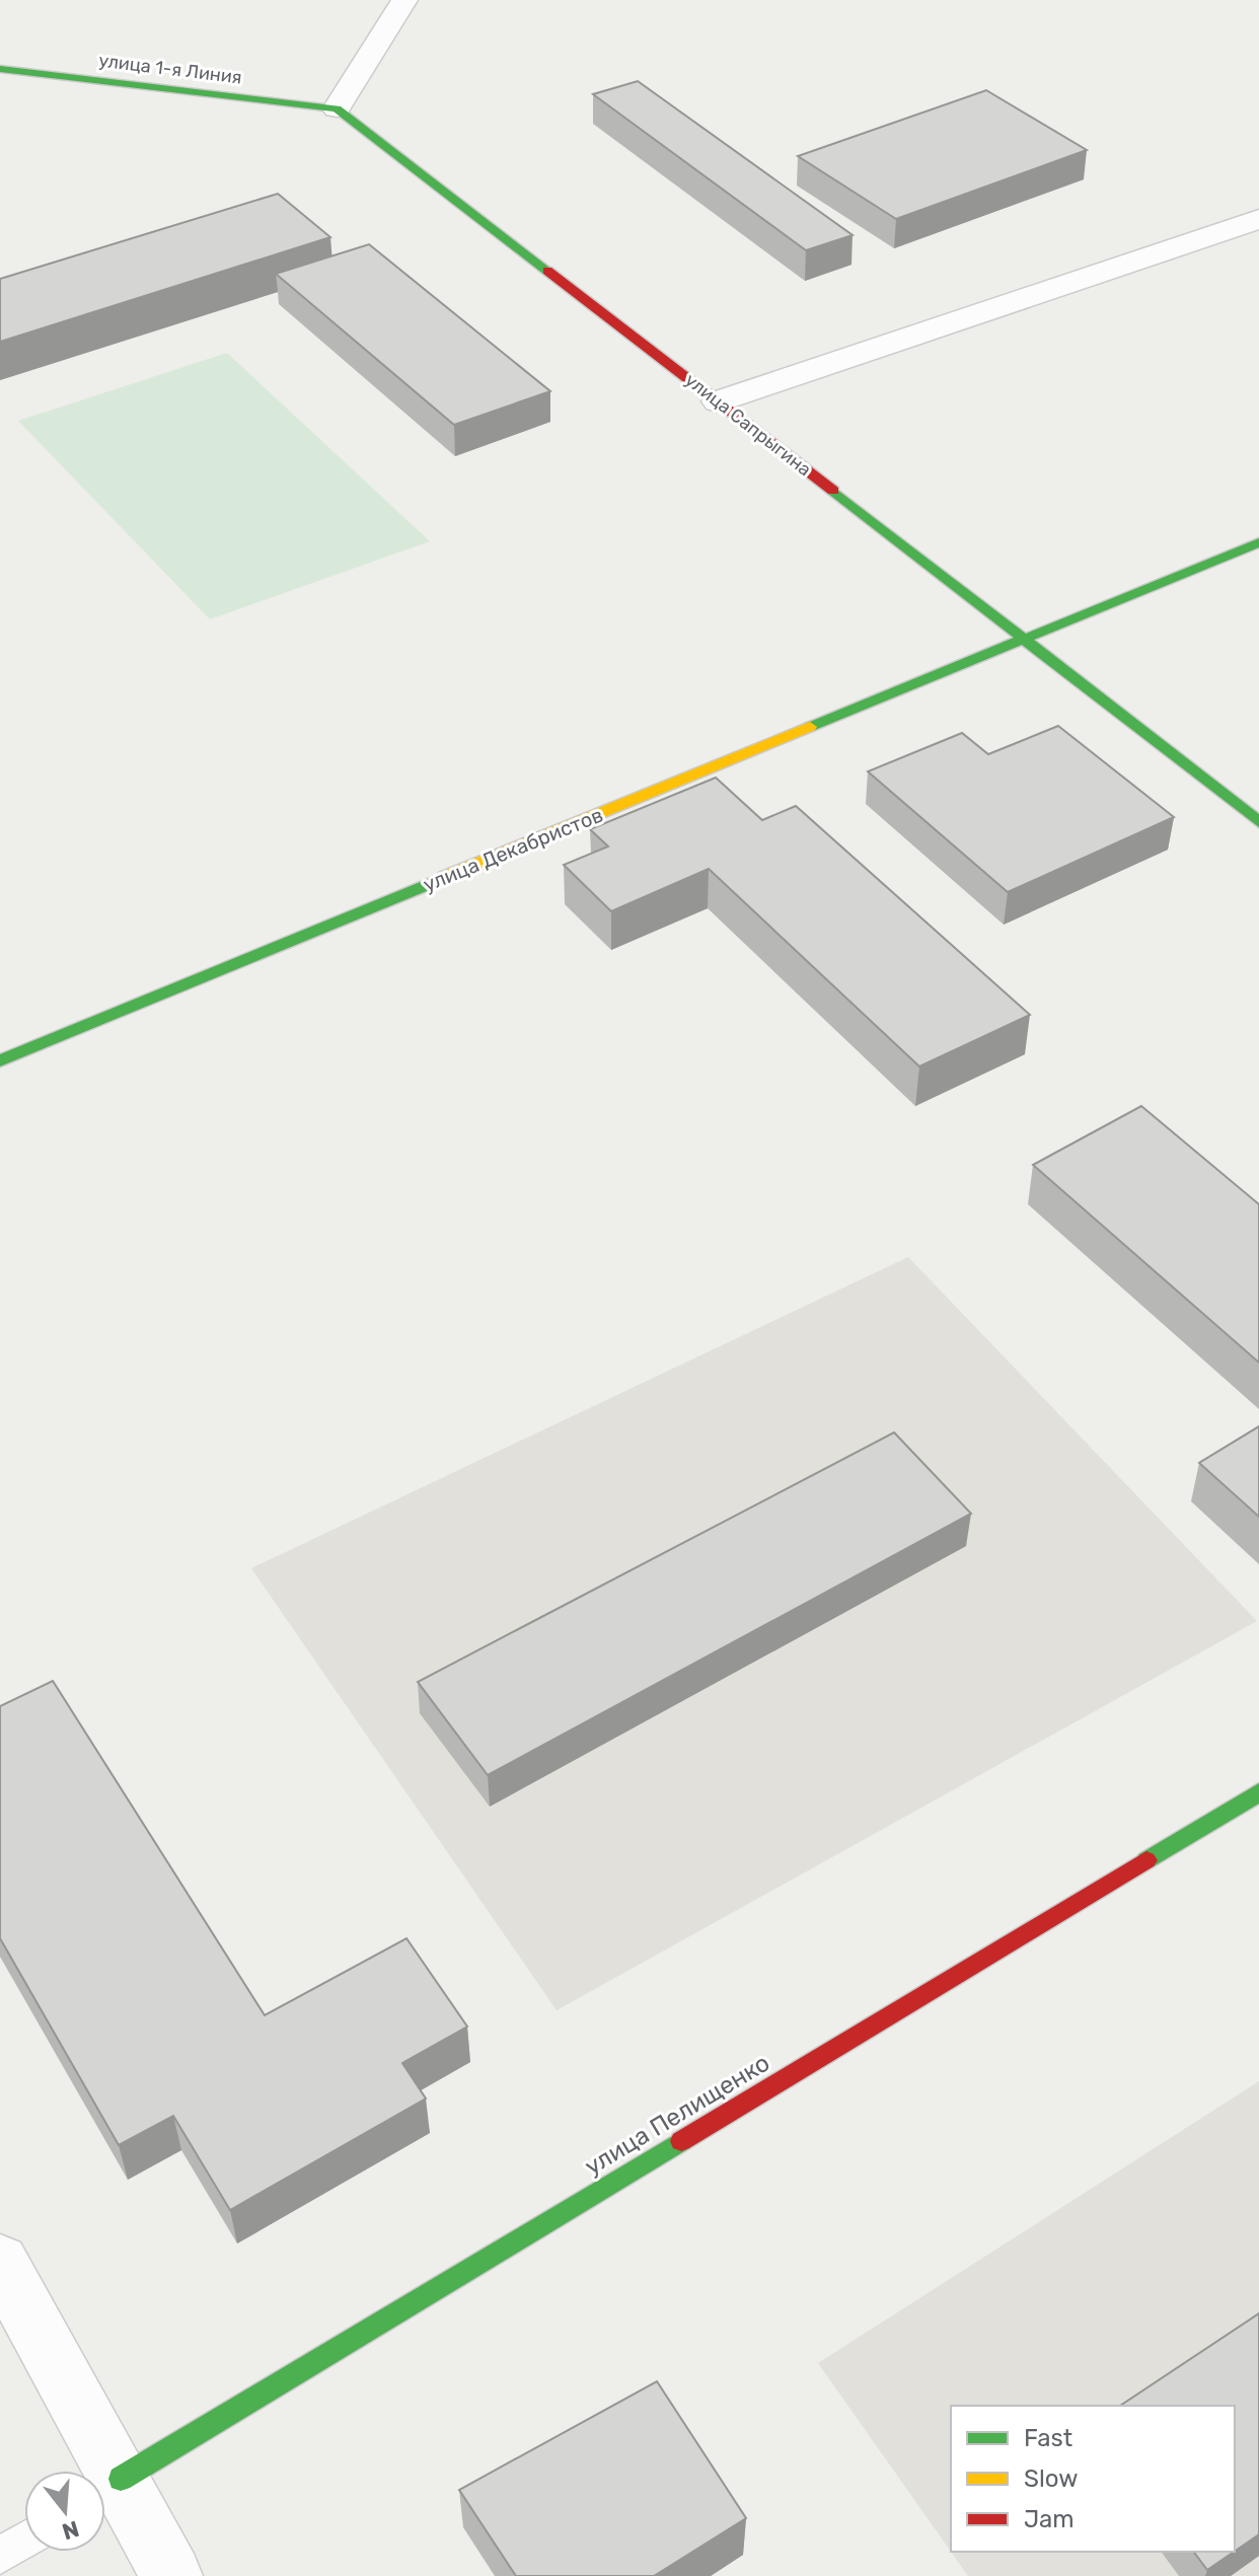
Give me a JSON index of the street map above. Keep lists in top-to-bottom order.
{
  "streets": {
    "street": [
      "улица 1-я Линия",
      "улица Сапрыгина",
      "улица Декабристов",
      "улица Пелищенко"
    ]
  },
  "crossings": [
    ["улица 1-я Линия", "улица Сапрыгина"],
    ["улица Сапрыгина", "улица Декабристов"]
  ],
  "legend": ["Fast", "Slow", "Jam"],
  "north": "bottom"
}
